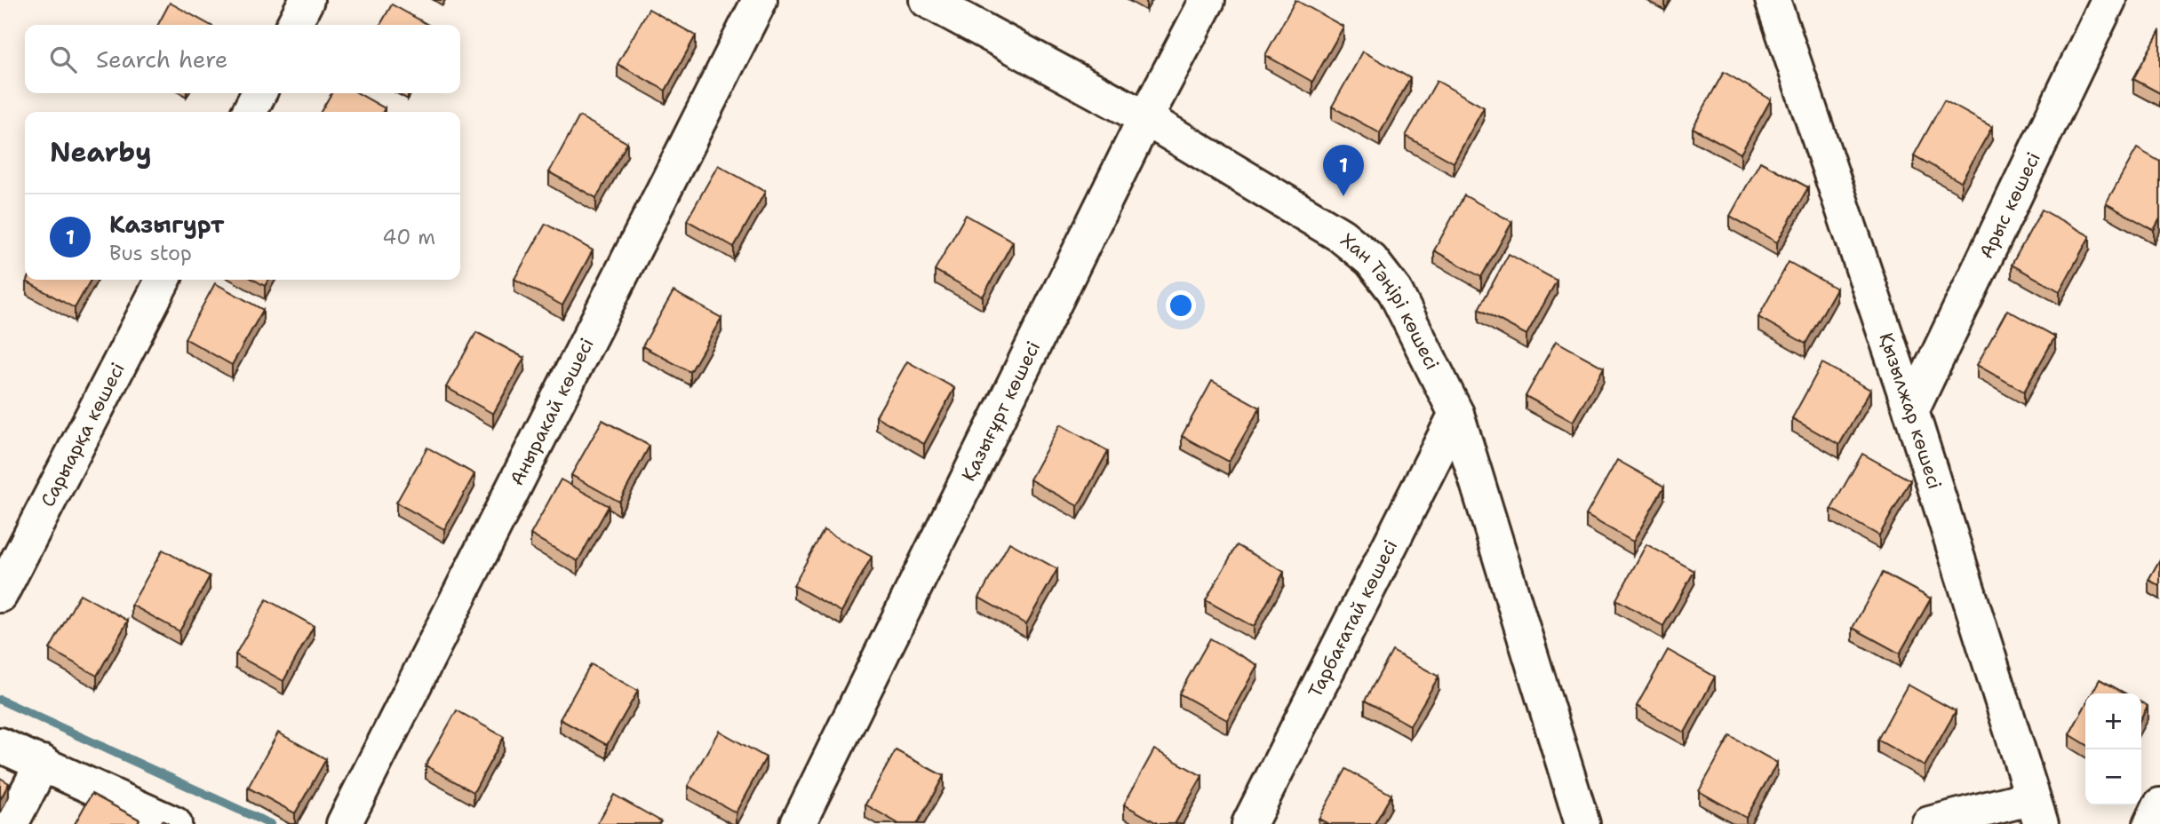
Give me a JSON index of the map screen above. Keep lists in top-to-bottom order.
{
  "streets": {
    "street": [
      "Арыс көшесі",
      "Хан Тәңірі көшесі",
      "Қазығұрт көшесі",
      "Қызылжар көшесі",
      "Аныракай көшесі",
      "Сарыарқа көшесі",
      "Тарбағатай көшесі"
    ]
  },
  "crossings": [
    ["Арыс көшесі", "Қызылжар көшесі"],
    ["Хан Тәңірі көшесі", "Қазығұрт көшесі"],
    ["Хан Тәңірі көшесі", "Тарбағатай көшесі"]
  ],
  "page": {
    "search": "Search here",
    "heading": "Nearby",
    "pins": "1",
    "list": [
      {
        "mark": "1",
        "name": "Казыгурт",
        "note": "Bus stop",
        "value": "40 m"
      }
    ],
    "map_buttons": ["+", "−"]
  }
}
